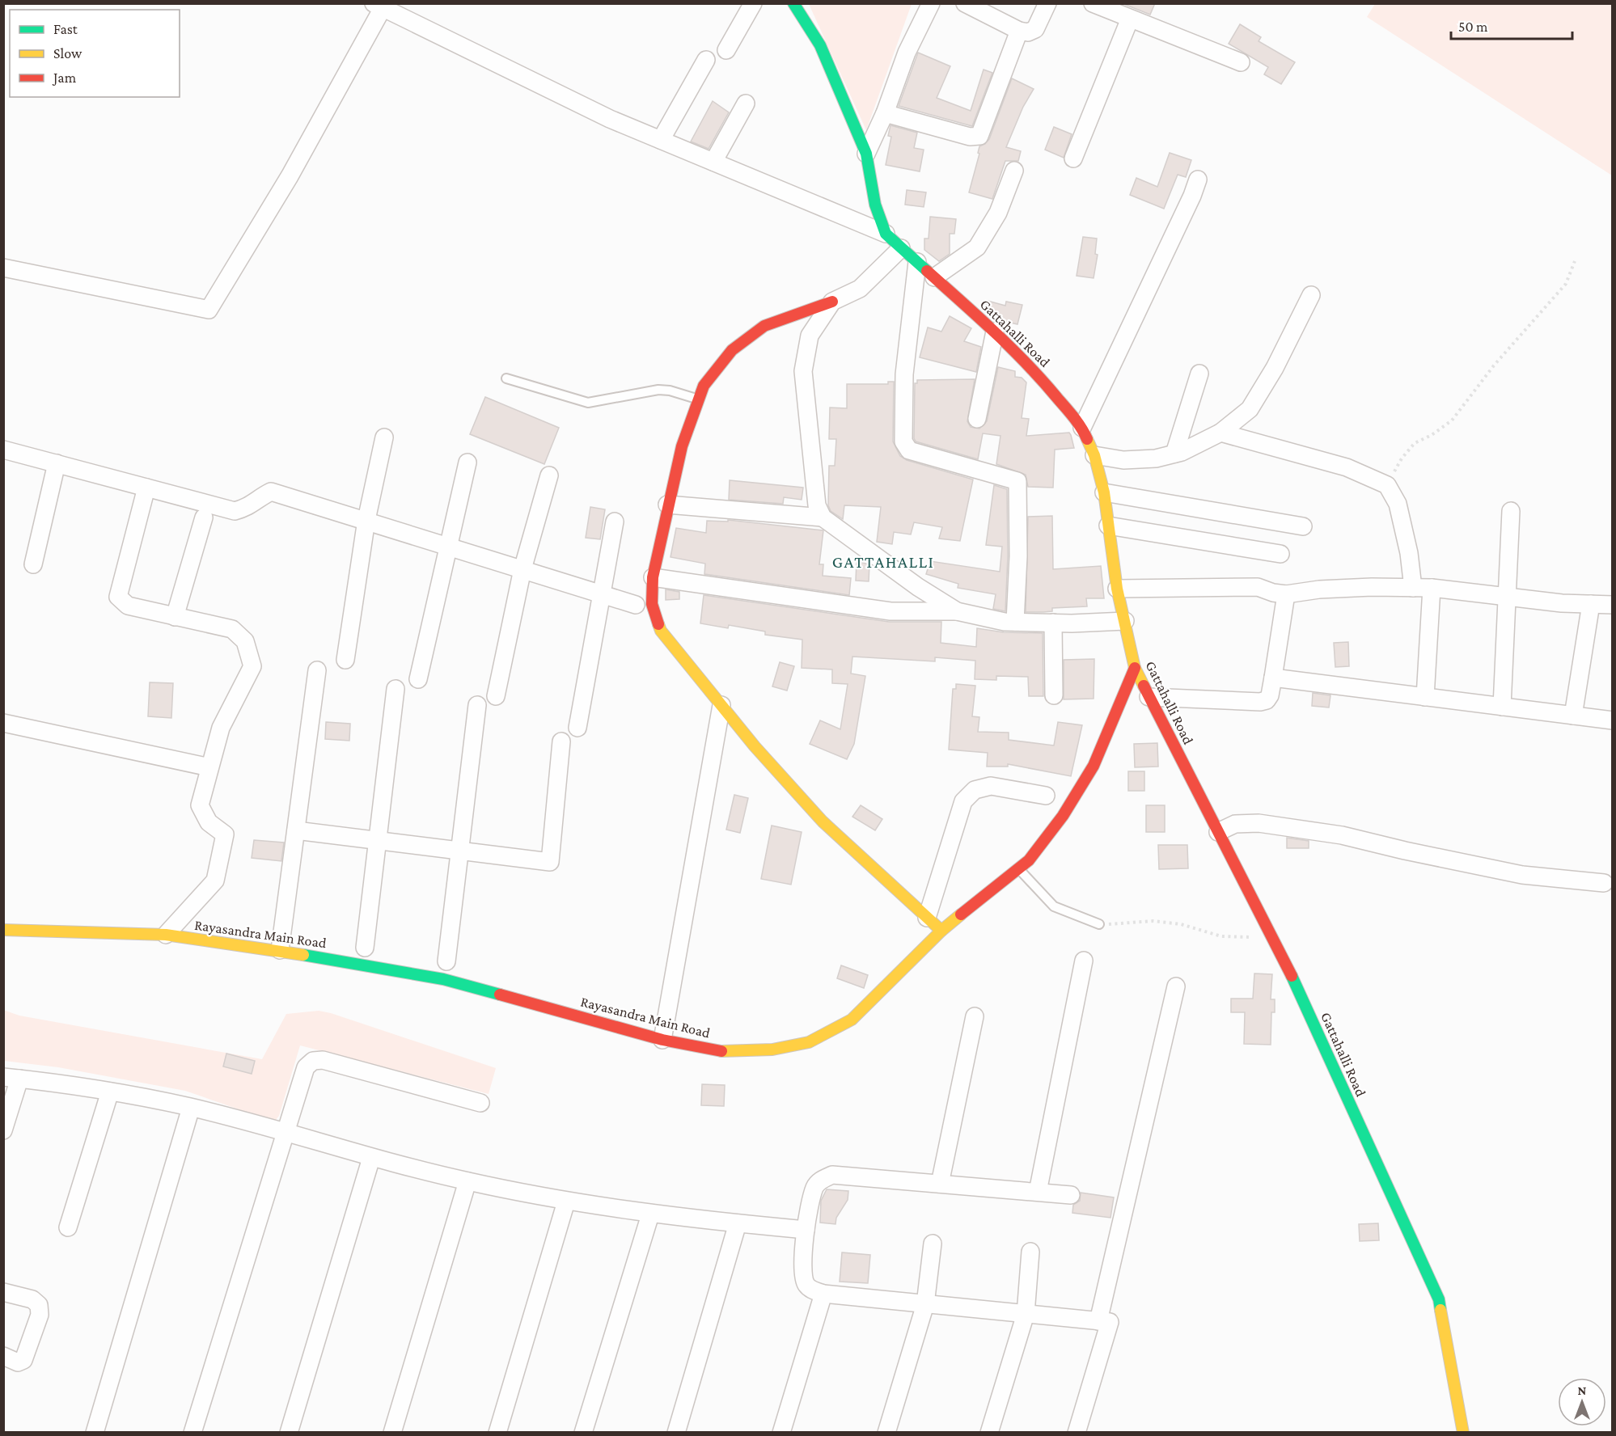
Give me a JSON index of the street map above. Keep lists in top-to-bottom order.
{
  "streets": {
    "street": ["Gattahalli Road", "Rayasandra Main Road"]
  },
  "crossings": [
    ["Gattahalli Road", "Rayasandra Main Road"]
  ],
  "districts": ["GATTAHALLI"],
  "legend": ["Fast", "Slow", "Jam"],
  "scale_bar": "50 m",
  "north": "top"
}
